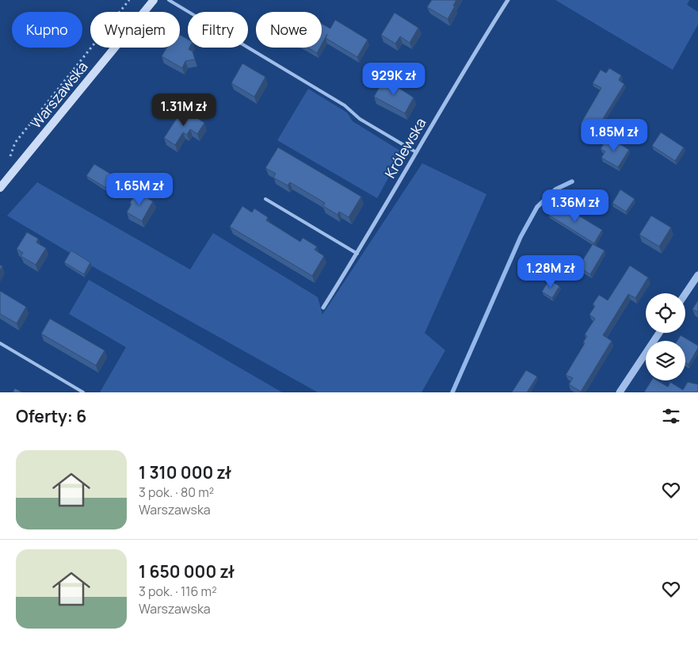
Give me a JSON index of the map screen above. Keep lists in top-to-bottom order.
{
  "streets": {
    "main road": ["Warszawska"],
    "street": ["Królewska"]
  },
  "page": {
    "chip": [
      "Kupno",
      "Wynajem",
      "Filtry",
      "Nowe"
    ],
    "price": [
      "929K zł",
      "1.31M zł",
      "1.85M zł",
      "1.65M zł",
      "1.36M zł",
      "1.28M zł"
    ],
    "heading": "Oferty: 6",
    "list": [
      {
        "name": "1 310 000 zł",
        "note": "3 pok. · 80 m² · Warszawska"
      },
      {
        "name": "1 650 000 zł",
        "note": "3 pok. · 116 m² · Warszawska"
      }
    ]
  }
}
